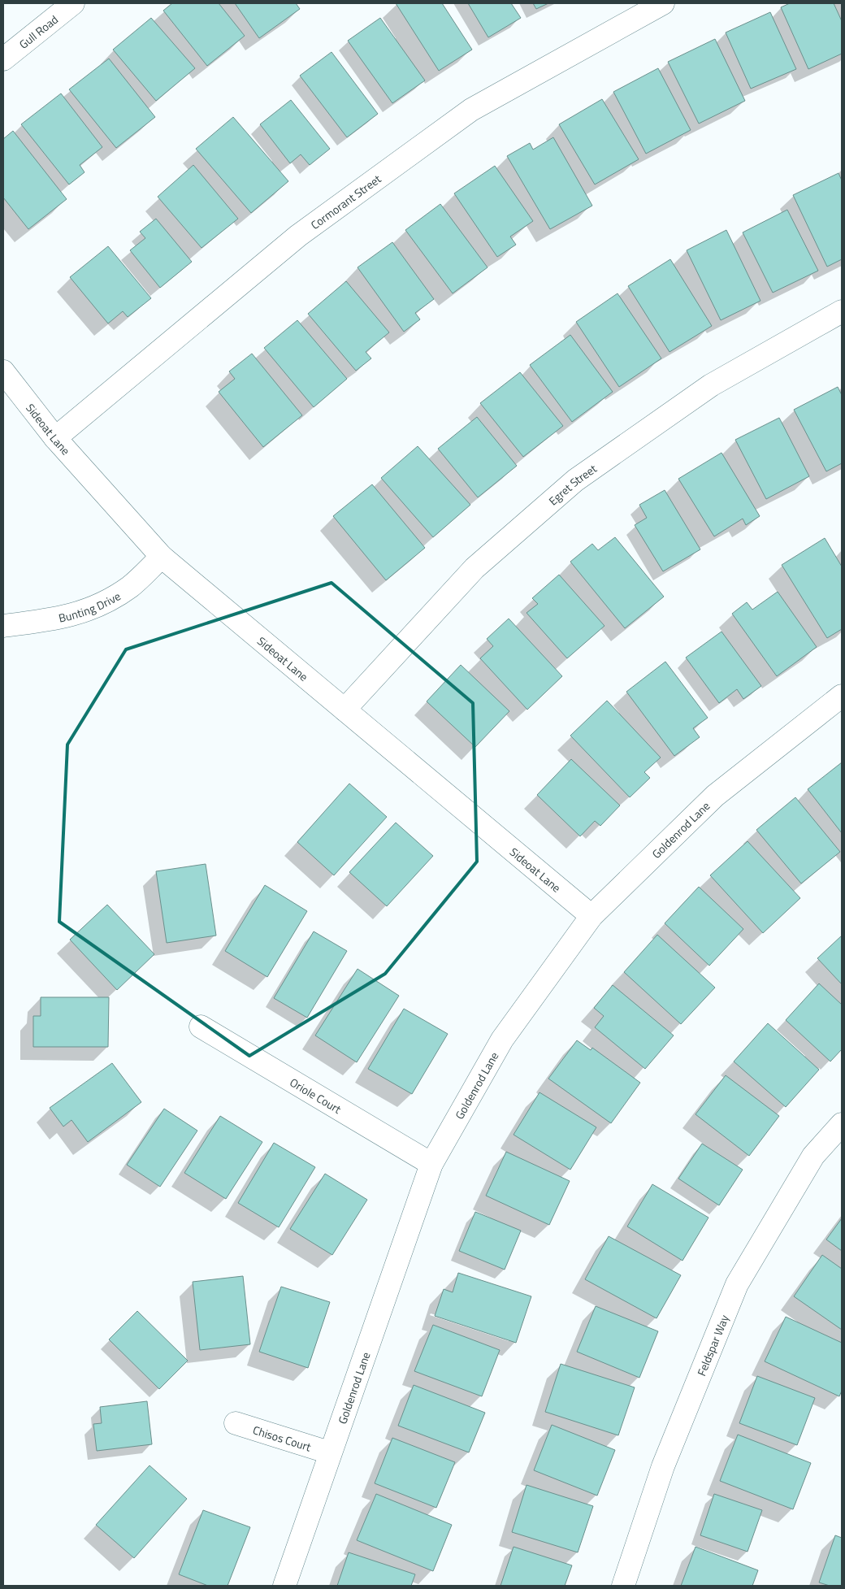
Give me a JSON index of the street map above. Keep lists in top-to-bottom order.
{
  "streets": {
    "street": [
      "Gull Road",
      "Cormorant Street",
      "Sideoat Lane",
      "Egret Street",
      "Bunting Drive",
      "Goldenrod Lane",
      "Oriole Court",
      "Feldspar Way",
      "Chisos Court"
    ]
  },
  "crossings": [
    ["Cormorant Street", "Sideoat Lane"],
    ["Sideoat Lane", "Egret Street"],
    ["Sideoat Lane", "Bunting Drive"],
    ["Sideoat Lane", "Goldenrod Lane"],
    ["Goldenrod Lane", "Oriole Court"],
    ["Goldenrod Lane", "Chisos Court"]
  ]
}
